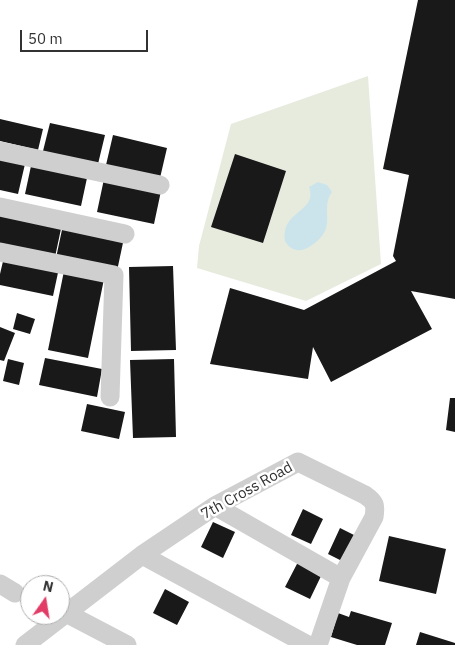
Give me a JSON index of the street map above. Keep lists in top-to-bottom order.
{
  "streets": {
    "street": ["7th Cross Road"]
  },
  "scale_bar": "50 m",
  "north": "top"
}
